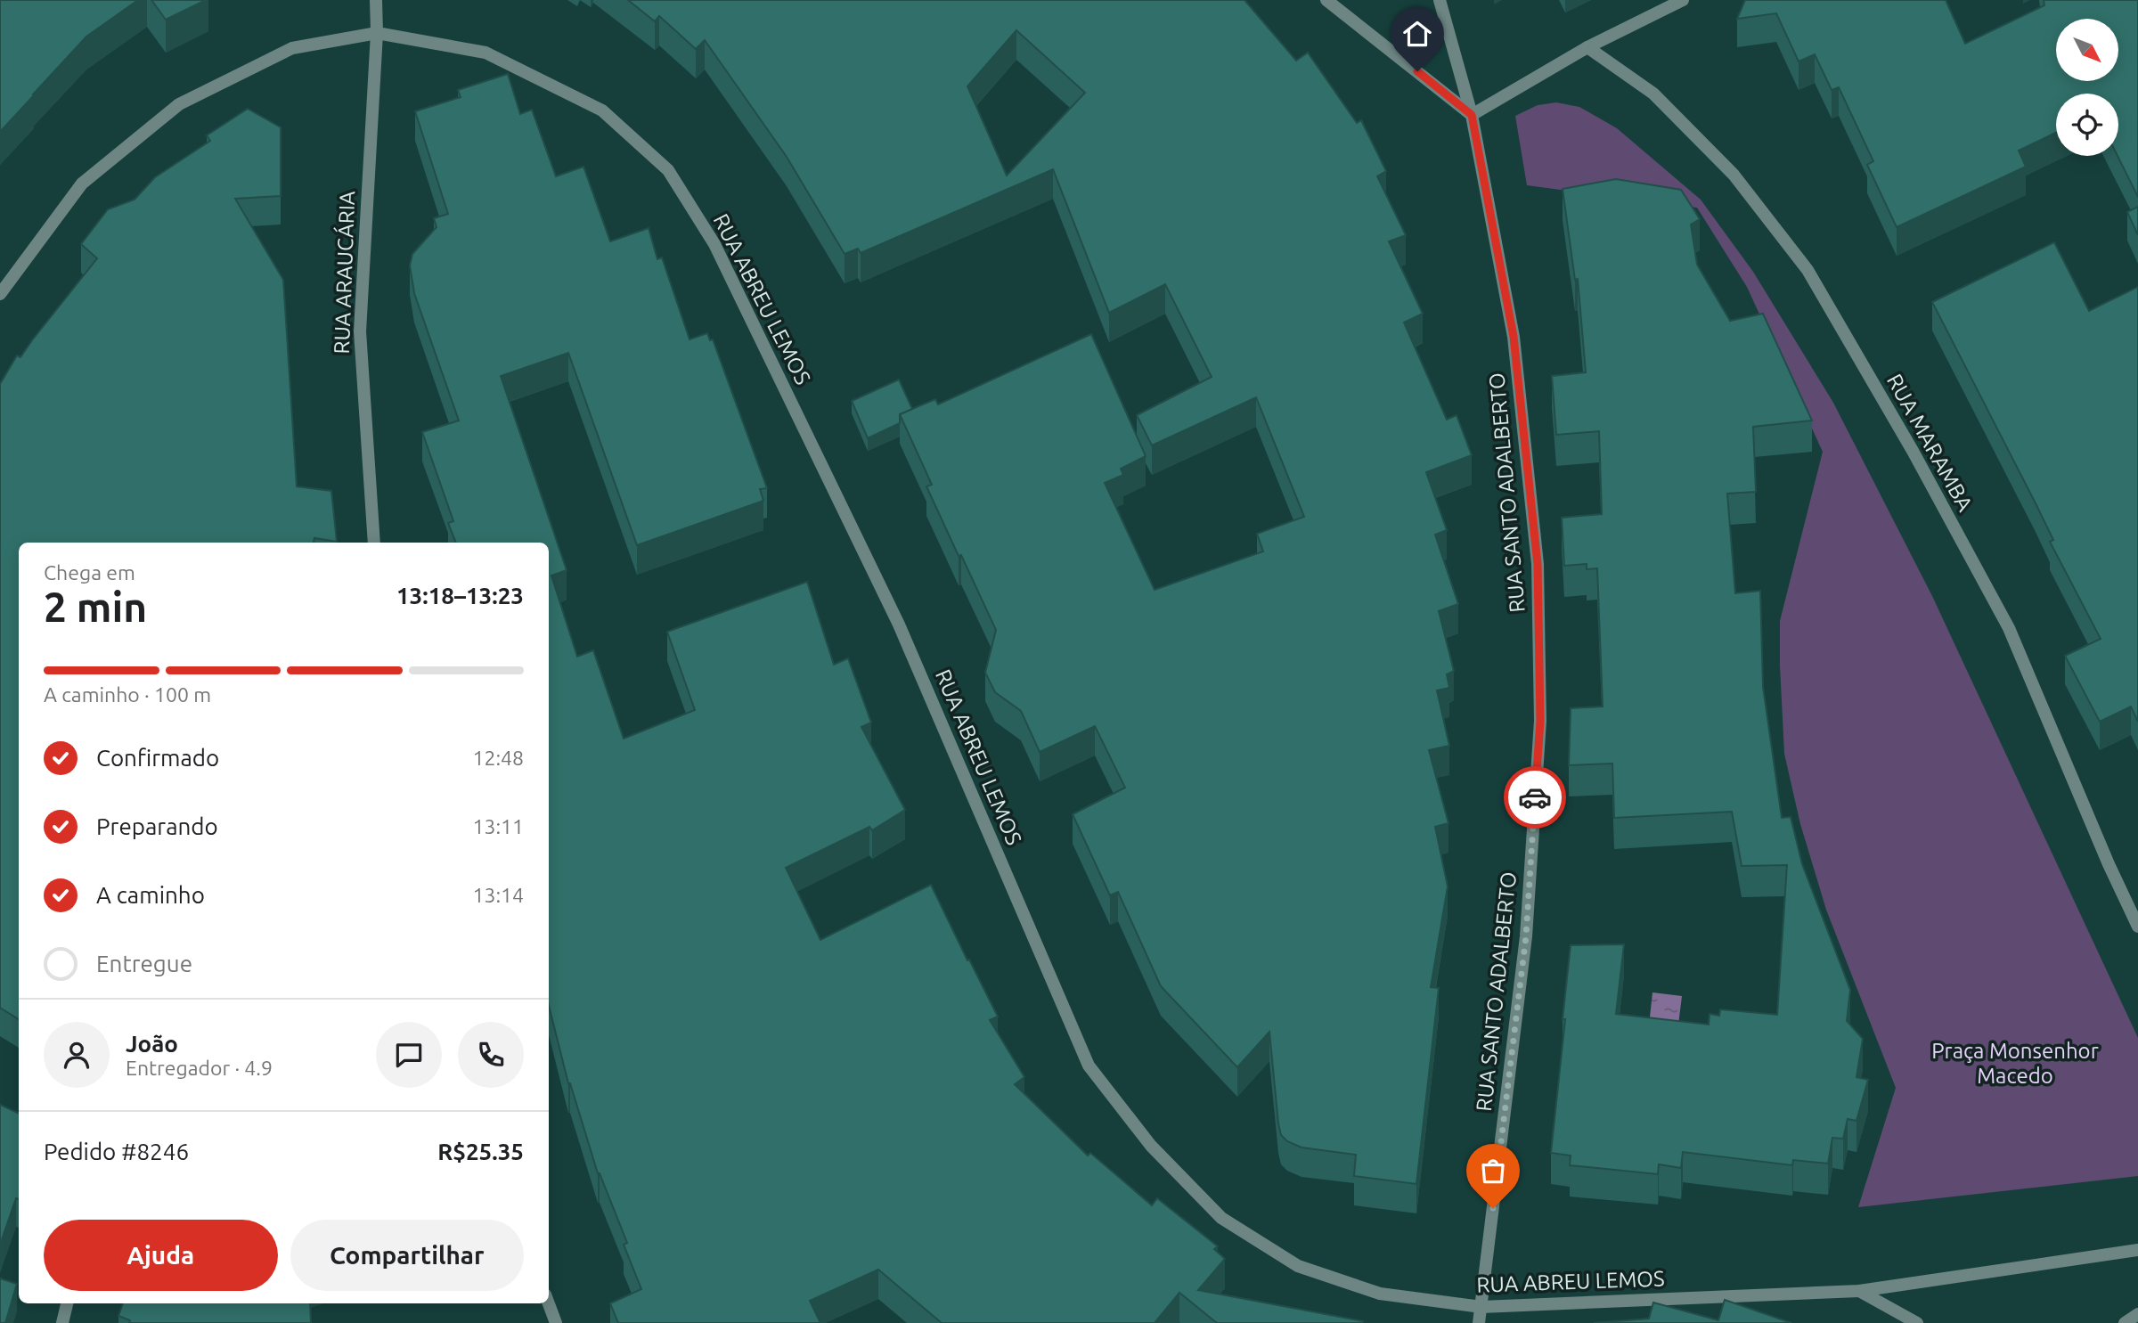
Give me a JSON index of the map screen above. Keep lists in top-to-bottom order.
{
  "streets": {
    "street": [
      "RUA ARAUCÁRIA",
      "RUA ABREU LEMOS",
      "RUA MARAMBA",
      "RUA SANTO ADALBERTO"
    ]
  },
  "crossings": [
    ["RUA ARAUCÁRIA", "RUA ABREU LEMOS"],
    ["RUA ABREU LEMOS", "RUA SANTO ADALBERTO"]
  ],
  "parks": ["Praça Monsenhor Macedo"],
  "north": "bottom right",
  "page": {
    "heading": ["2 min", "Chega em", "13:18–13:23"],
    "panel": [
      "João",
      "Entregador · 4.9",
      "Pedido #8246",
      "R$25.35"
    ],
    "bar": "A caminho · 100 m",
    "list": [
      ["Confirmado", "12:48"],
      ["Preparando", "13:11"],
      ["A caminho", "13:14"],
      "Entregue"
    ],
    "buttons": ["Ajuda", "Compartilhar"]
  }
}
